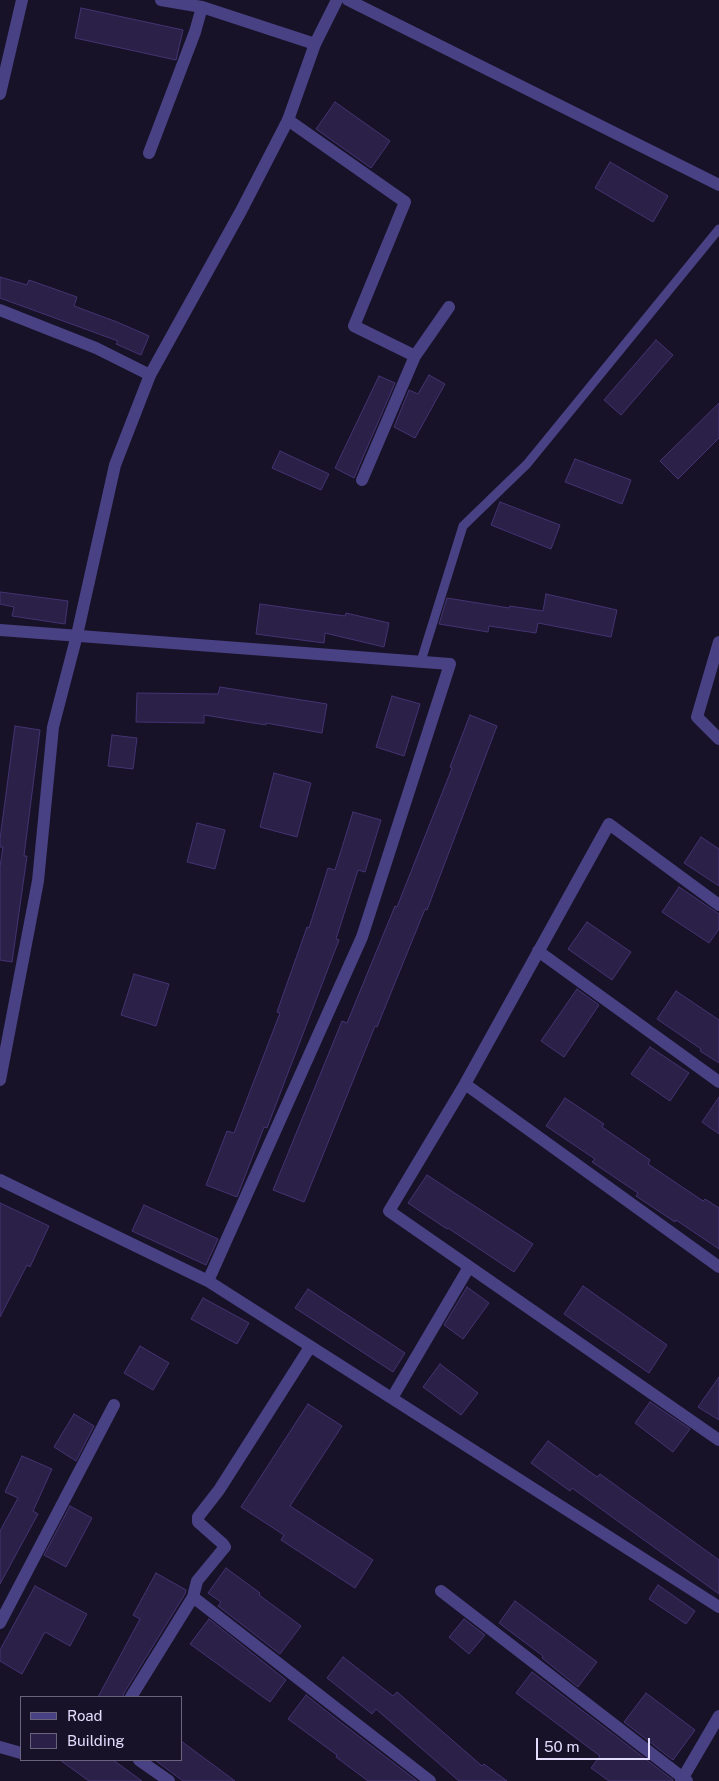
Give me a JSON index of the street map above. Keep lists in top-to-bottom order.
{
  "legend": ["Road", "Building"],
  "scale_bar": "50 m"
}
